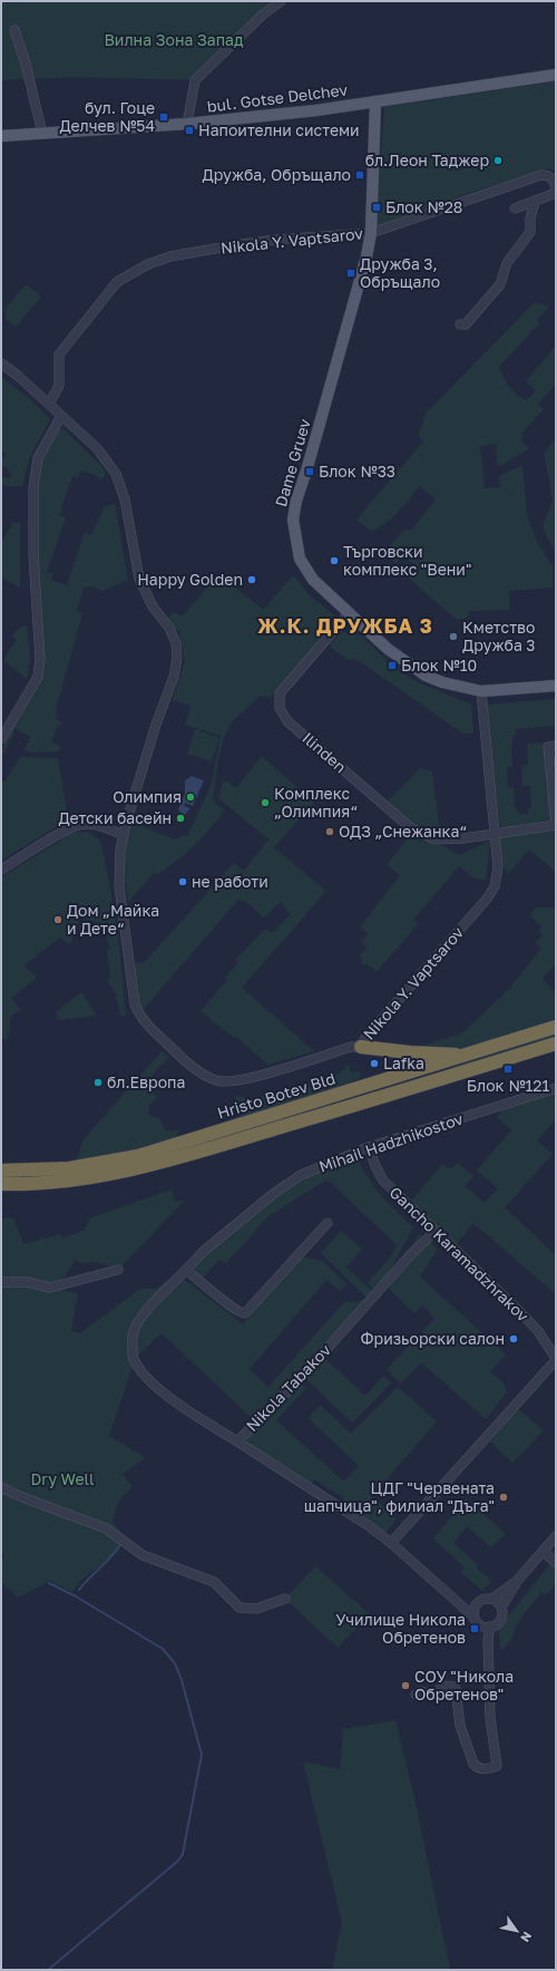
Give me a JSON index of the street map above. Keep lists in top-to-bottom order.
{
  "streets": {
    "highway": ["Hristo Botev Bld"],
    "main road": ["bul. Gotse Delchev", "Dame Gruev"],
    "street": [
      "Nikola Y. Vaptsarov",
      "Ilinden",
      "Mihail Hadzhikostov",
      "Gancho Karamadzhrakov",
      "Nikola Tabakov"
    ]
  },
  "crossings": [
    ["bul. Gotse Delchev", "Dame Gruev"],
    ["Nikola Y. Vaptsarov", "Dame Gruev"],
    ["Nikola Y. Vaptsarov", "Ilinden"],
    ["Dame Gruev", "Ilinden"],
    ["Mihail Hadzhikostov", "Gancho Karamadzhrakov"],
    ["Mihail Hadzhikostov", "Nikola Tabakov"],
    ["Gancho Karamadzhrakov", "Nikola Tabakov"]
  ],
  "districts": ["Ж.К. ДРУЖБА 3"],
  "parks": ["Вилна Зона Запад", "Dry Well"],
  "places": {
    "transit": [
      "бул. Гоце Делчев №54",
      "Напоителни системи",
      "Дружба, Обръщало",
      "Блок №28",
      "Дружба 3, Обръщало",
      "Блок №33",
      "Блок №10",
      "Блок №121",
      "Училище Никола Обретенов"
    ],
    "other": [
      "бл.Леон Таджер",
      "Търговски комплекс \"Вени\"",
      "Happy Golden",
      "Кметство Дружба 3",
      "Олимпия",
      "Комплекс „Олимпия“",
      "Детски басейн",
      "ОДЗ „Снежанка“",
      "не работи",
      "Дом „Майка и Дете“",
      "Lafka",
      "бл.Европа",
      "Фризьорски салон",
      "ЦДГ \"Червената шапчица\", филиал \"Дъга\"",
      "СОУ \"Никола Обретенов\""
    ]
  },
  "north": "bottom right"
}
